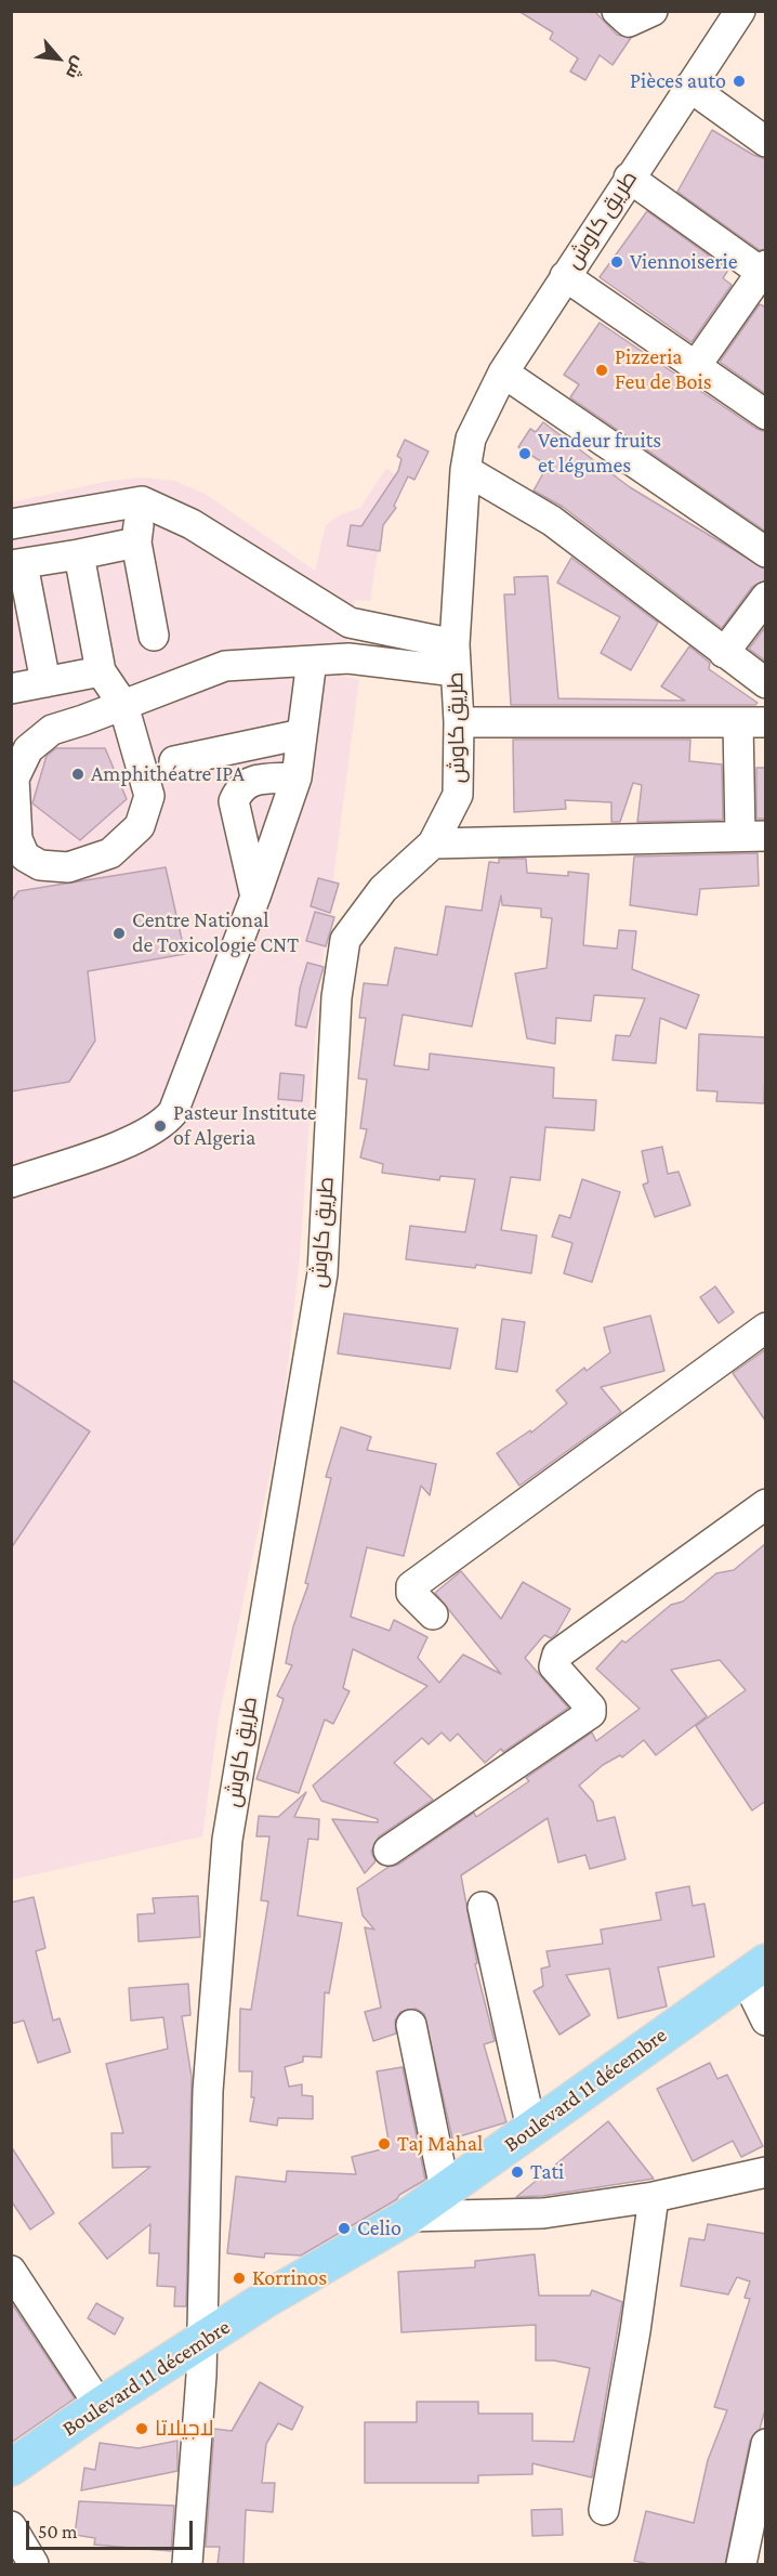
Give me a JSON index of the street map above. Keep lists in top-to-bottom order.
{
  "streets": {
    "main road": ["Boulevard 11 décembre"],
    "street": ["طريق كاوش"]
  },
  "crossings": [
    ["طريق كاوش", "Boulevard 11 décembre"]
  ],
  "places": [
    "Pièces auto",
    "Viennoiserie",
    "Pizzeria Feu de Bois",
    "Vendeur fruits et légumes",
    "Amphithéatre IPA",
    "Centre National de Toxicologie CNT",
    "Pasteur Institute of Algeria",
    "Taj Mahal",
    "Tati",
    "Celio",
    "Korrinos",
    "لاجيلاتا"
  ],
  "scale_bar": "50 m",
  "north": "bottom right"
}
